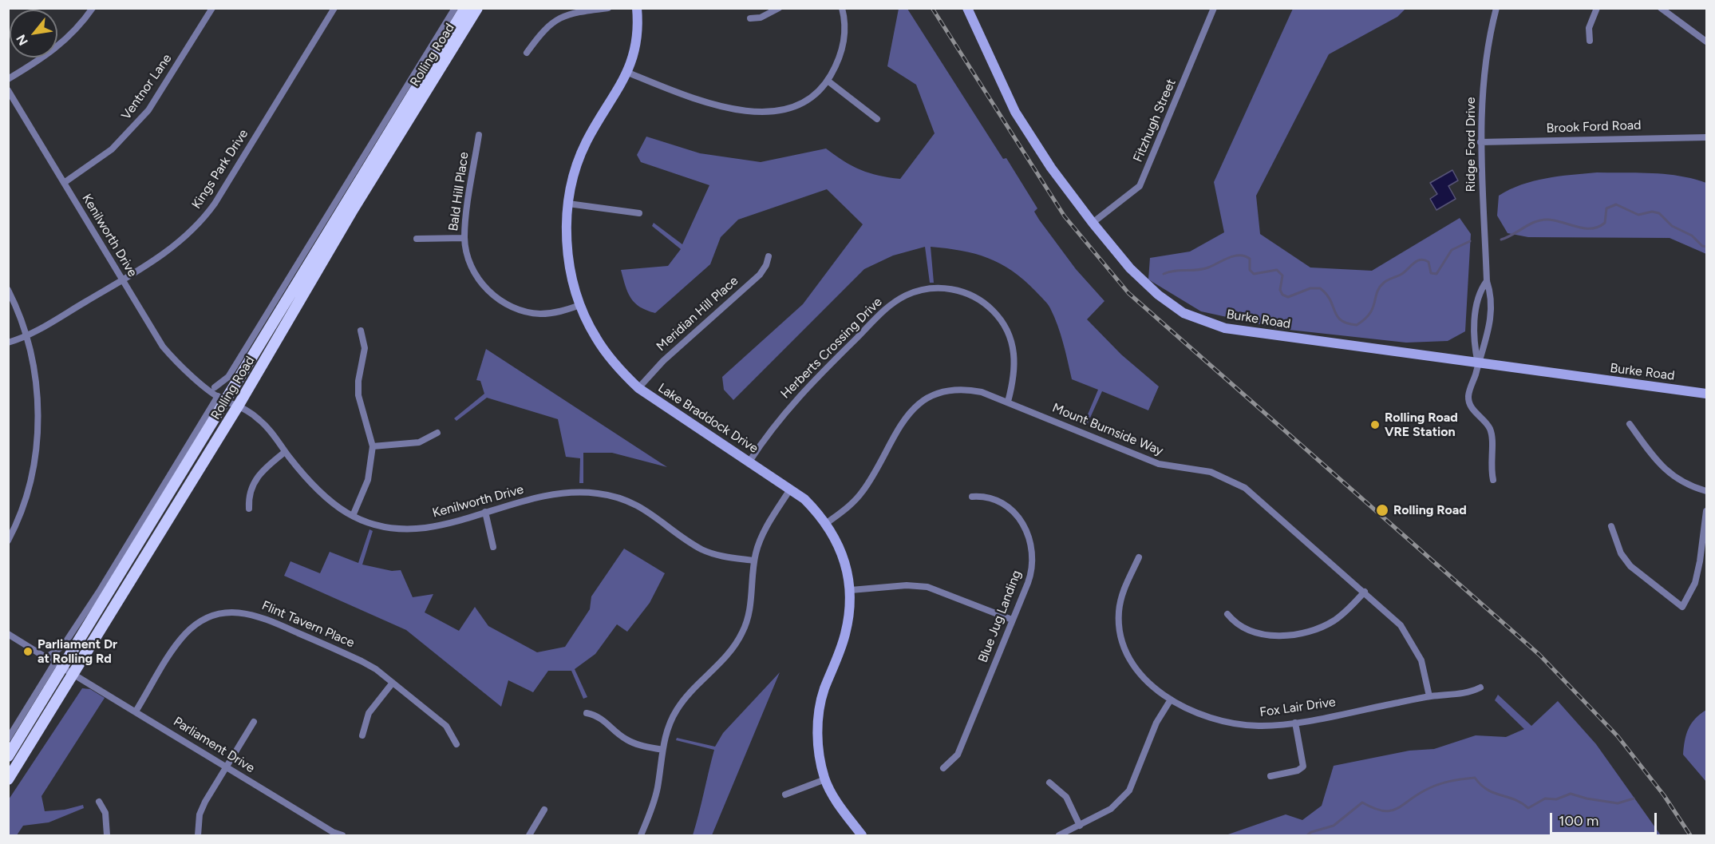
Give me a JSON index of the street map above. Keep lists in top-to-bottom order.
{
  "streets": {
    "main road": ["Rolling Road"],
    "street": [
      "Ventnor Lane",
      "Fitzhugh Street",
      "Brook Ford Road",
      "Ridge Ford Drive",
      "Kings Park Drive",
      "Bald Hill Place",
      "Kenilworth Drive",
      "Meridian Hill Place",
      "Burke Road",
      "Herberts Crossing Drive",
      "Lake Braddock Drive",
      "Mount Burnside Way",
      "Blue Jug Landing",
      "Flint Tavern Place",
      "Fox Lair Drive",
      "Parliament Drive"
    ]
  },
  "crossings": [
    ["Rolling Road", "Kenilworth Drive"],
    ["Rolling Road", "Parliament Drive"],
    ["Ventnor Lane", "Kenilworth Drive"],
    ["Fitzhugh Street", "Burke Road"],
    ["Brook Ford Road", "Ridge Ford Drive"],
    ["Ridge Ford Drive", "Burke Road"],
    ["Kings Park Drive", "Kenilworth Drive"],
    ["Bald Hill Place", "Lake Braddock Drive"],
    ["Meridian Hill Place", "Lake Braddock Drive"],
    ["Herberts Crossing Drive", "Lake Braddock Drive"],
    ["Herberts Crossing Drive", "Mount Burnside Way"],
    ["Lake Braddock Drive", "Mount Burnside Way"],
    ["Mount Burnside Way", "Fox Lair Drive"],
    ["Flint Tavern Place", "Parliament Drive"]
  ],
  "places": ["Rolling Road VRE Station", "Rolling Road", "Parliament Dr at Rolling Rd"],
  "scale_bar": "100 m",
  "north": "bottom left"
}
